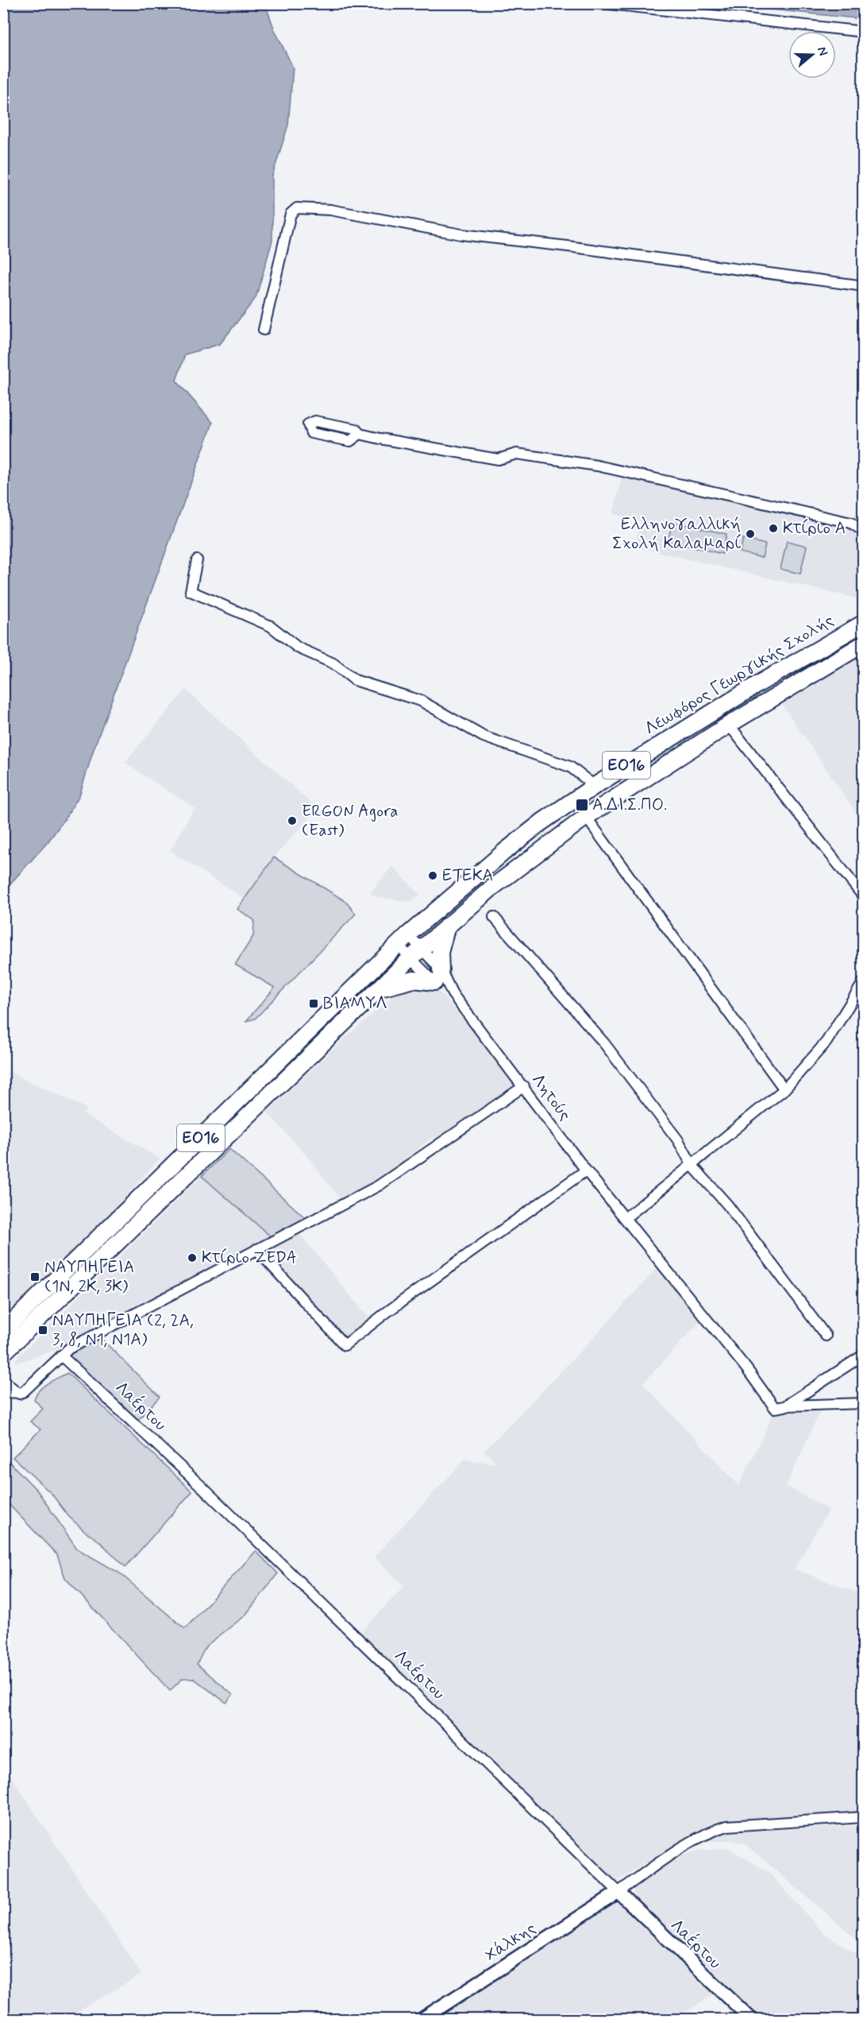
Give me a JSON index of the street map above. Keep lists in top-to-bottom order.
{
  "streets": {
    "main road": ["Λεωφόρος Γεωργικής Σχολής", "ΕΟ16"],
    "street": ["Λητούς", "Λαέρτου", "Χάλκης"]
  },
  "crossings": [
    ["Λεωφόρος Γεωργικής Σχολής", "Λητούς"],
    ["ΕΟ16", "Λητούς"],
    ["Λαέρτου", "Χάλκης"]
  ],
  "places": {
    "other": [
      "Κτίριο Α",
      "Ελληνογαλλική Σχολή Καλαμαρί",
      "ERGON Agora (East)",
      "ΕΤΕΚΑ",
      "Κτίριο ZEDA"
    ],
    "transit": [
      "Α.ΔΙ.Σ.ΠΟ.",
      "ΒΙΑΜΥΛ",
      "ΝΑΥΠΗΓΕΙΑ (1Ν, 2Κ, 3Κ)",
      "ΝΑΥΠΗΓΕΙΑ (2, 2Α, 3, 8, Ν1, Ν1Α)"
    ]
  },
  "north": "right"
}
